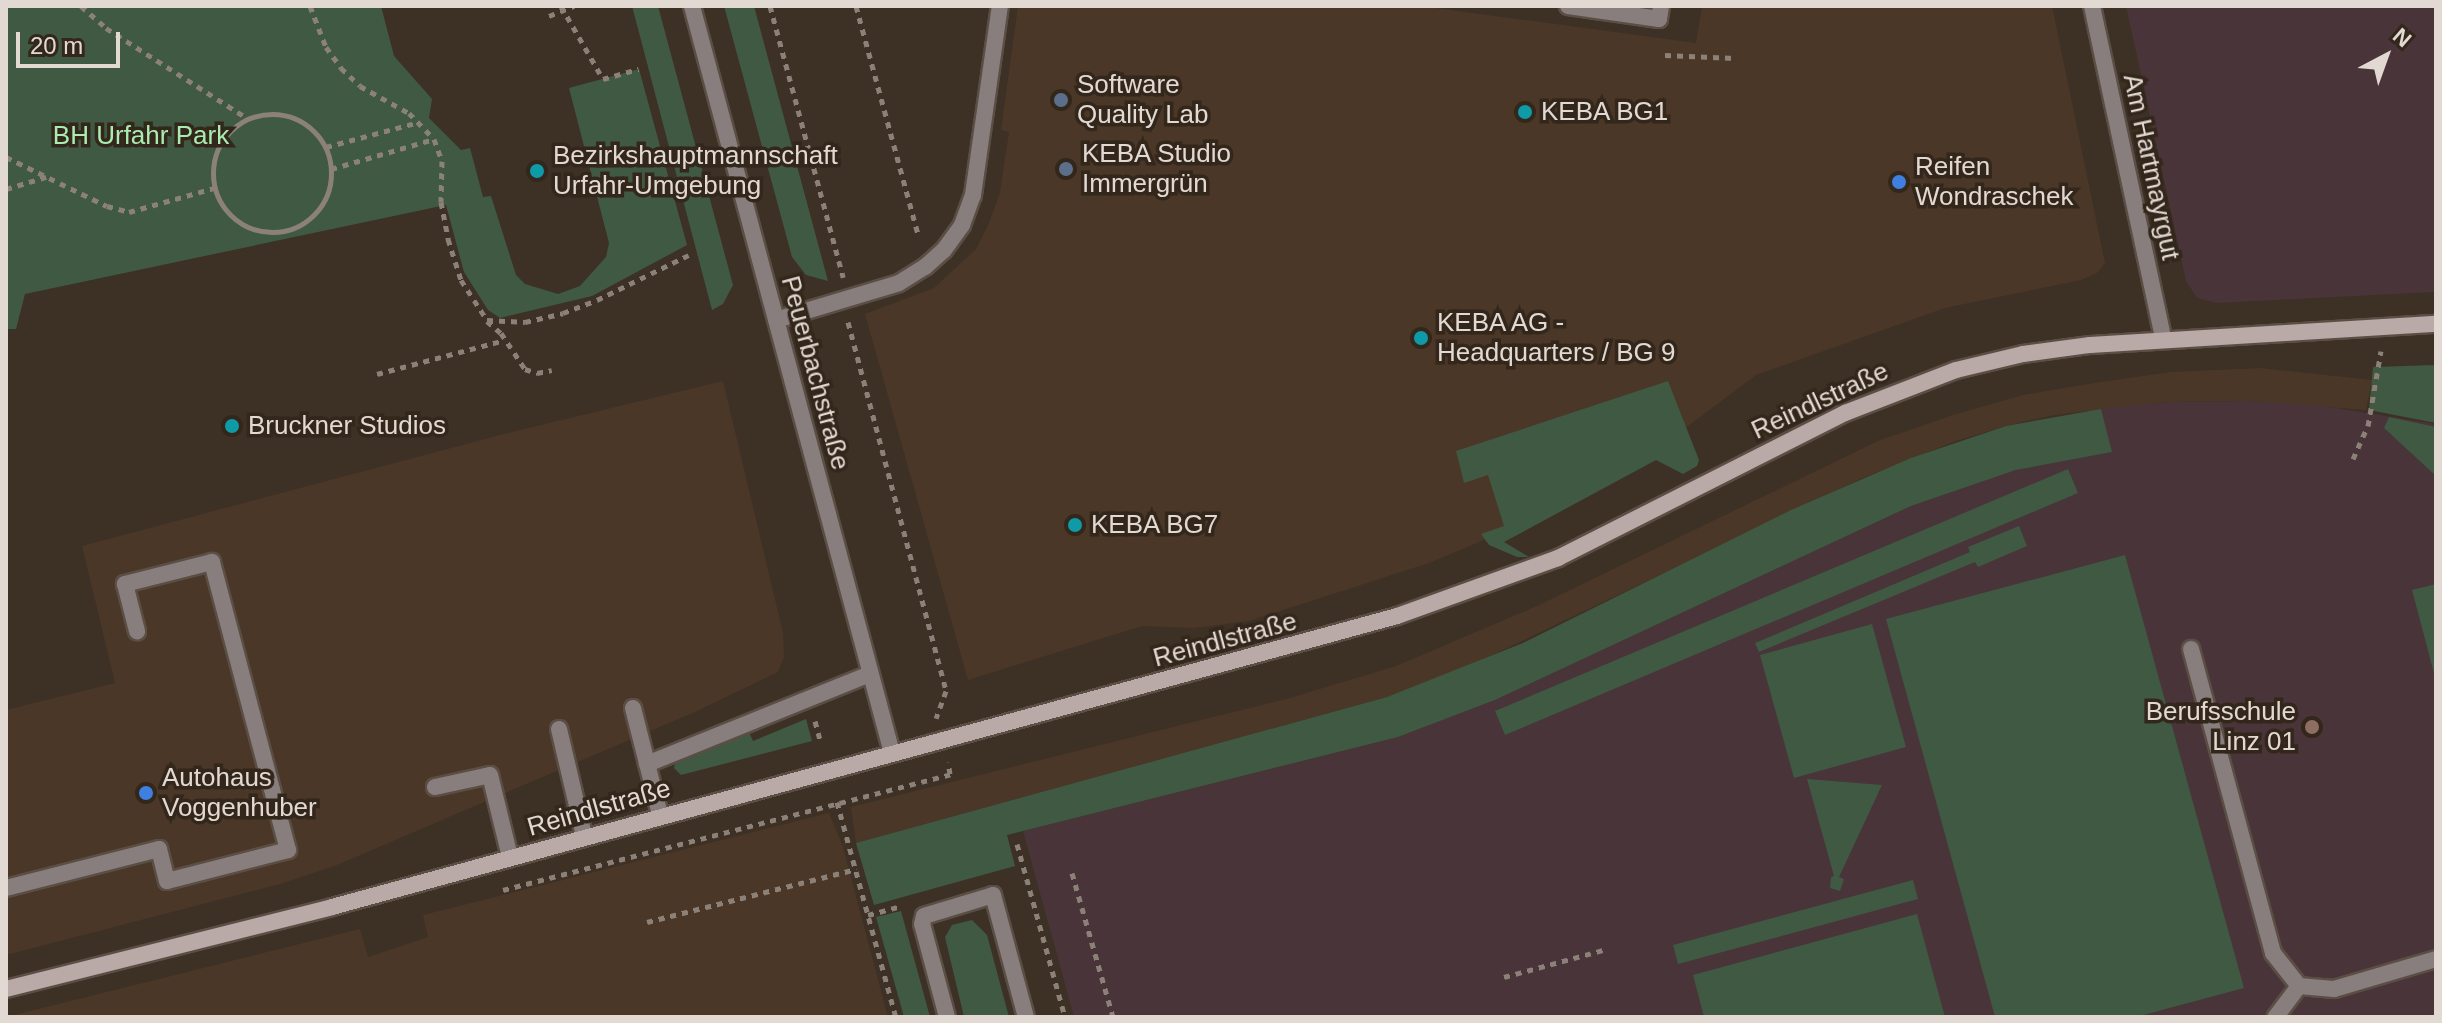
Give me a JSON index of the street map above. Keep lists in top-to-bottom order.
{
  "streets": {
    "street": ["Am Hartmayrgut", "Peuerbachstraße", "Reindlstraße"]
  },
  "crossings": [
    ["Am Hartmayrgut", "Reindlstraße"],
    ["Peuerbachstraße", "Reindlstraße"]
  ],
  "parks": ["BH Urfahr Park"],
  "places": [
    "Software Quality Lab",
    "KEBA BG1",
    "KEBA Studio Immergrün",
    "Bezirkshauptmannschaft Urfahr-Umgebung",
    "Reifen Wondraschek",
    "KEBA AG - Headquarters / BG 9",
    "Bruckner Studios",
    "KEBA BG7",
    "Berufsschule Linz 01",
    "Autohaus Voggenhuber"
  ],
  "scale_bar": "20 m",
  "north": "top right"
}
